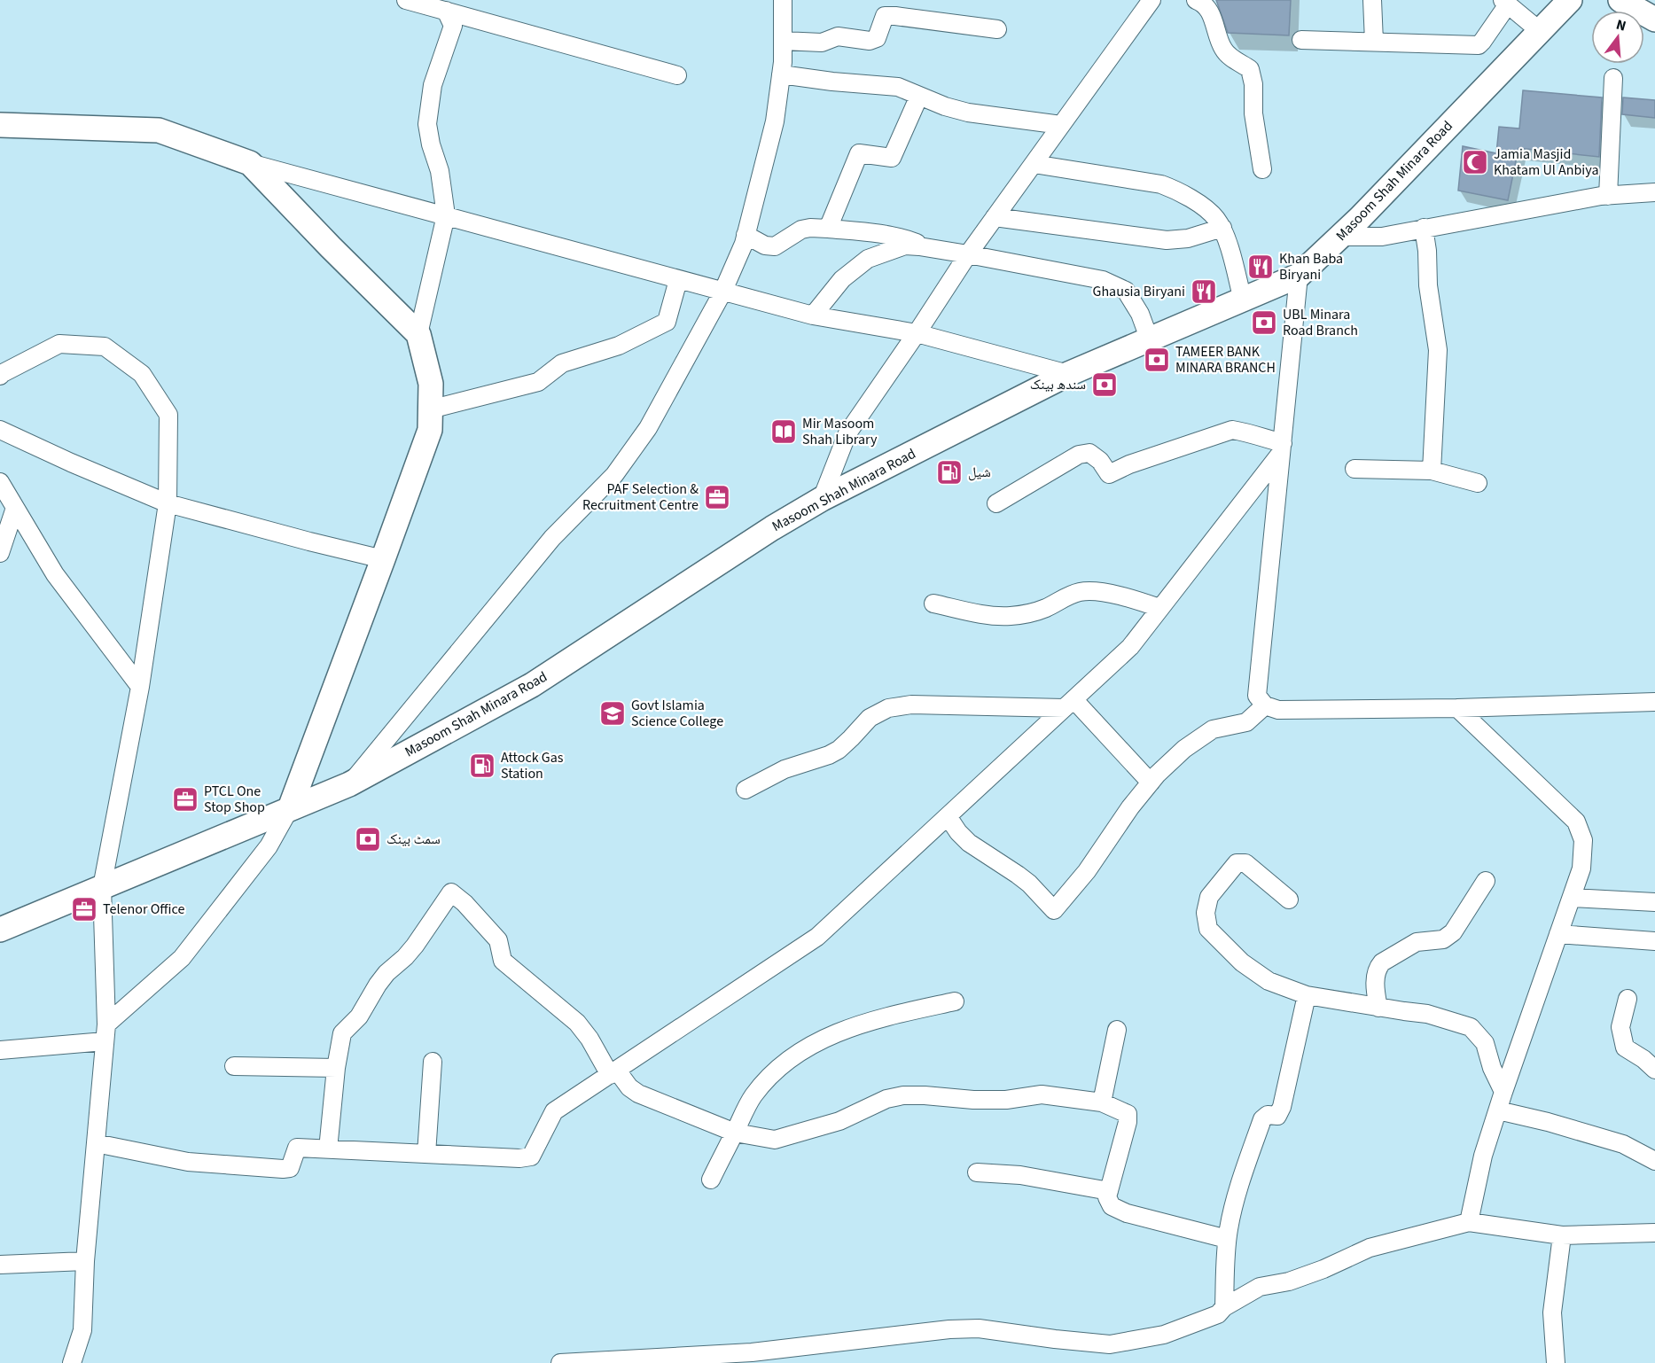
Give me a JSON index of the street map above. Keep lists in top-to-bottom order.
{
  "streets": {
    "main road": ["Masoom Shah Minara Road"]
  },
  "places": {
    "mosque": ["Jamia Masjid Khatam Ul Anbiya"],
    "restaurant": ["Khan Baba Biryani", "Ghausia Biryani"],
    "bank": [
      "UBL Minara Road Branch",
      "TAMEER BANK MINARA BRANCH",
      "سندھ بینک",
      "سمٹ بینک"
    ],
    "library": ["Mir Masoom Shah Library"],
    "fuel station": ["شیل", "Attock Gas Station"],
    "office": ["PAF Selection & Recruitment Centre", "PTCL One Stop Shop", "Telenor Office"],
    "school or university": ["Govt Islamia Science College"]
  },
  "north": "top"
}
